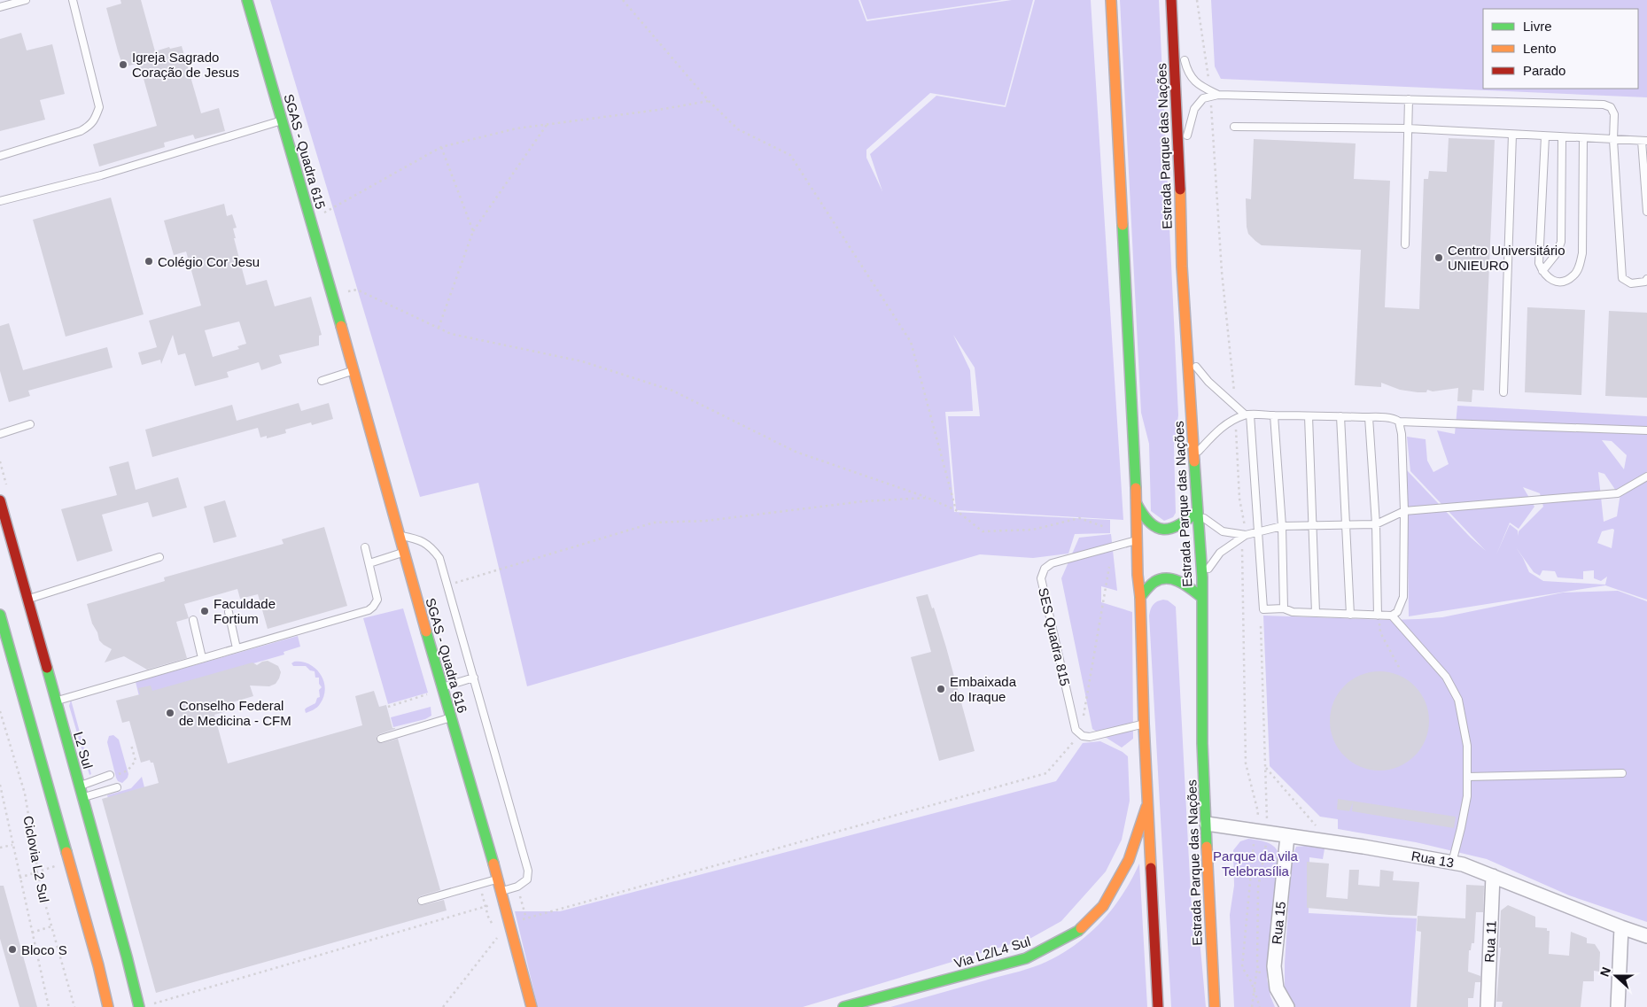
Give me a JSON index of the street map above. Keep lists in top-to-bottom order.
{
  "streets": {
    "main road": [
      "Estrada Parque das Nações",
      "SGAS - Quadra 615",
      "SGAS - Quadra 616",
      "L2 Sul",
      "Via L2/L4 Sul"
    ],
    "street": ["Rua 13", "Rua 15", "Rua 11"],
    "lane": ["SES Quadra 815"],
    "path": ["Ciclovia L2 Sul"]
  },
  "crossings": [
    ["Estrada Parque das Nações", "Rua 13"],
    ["SGAS - Quadra 615", "SGAS - Quadra 616"],
    ["Rua 13", "Rua 15"],
    ["Rua 13", "Rua 11"]
  ],
  "parks": ["Parque da vila Telebrasília"],
  "places": [
    "Igreja Sagrado Coração de Jesus",
    "Centro Universitário UNIEURO",
    "Colégio Cor Jesu",
    "Faculdade Fortium",
    "Embaixada do Iraque",
    "Conselho Federal de Medicina - CFM",
    "Bloco S"
  ],
  "legend": ["Livre", "Lento", "Parado"],
  "north": "left"
}
